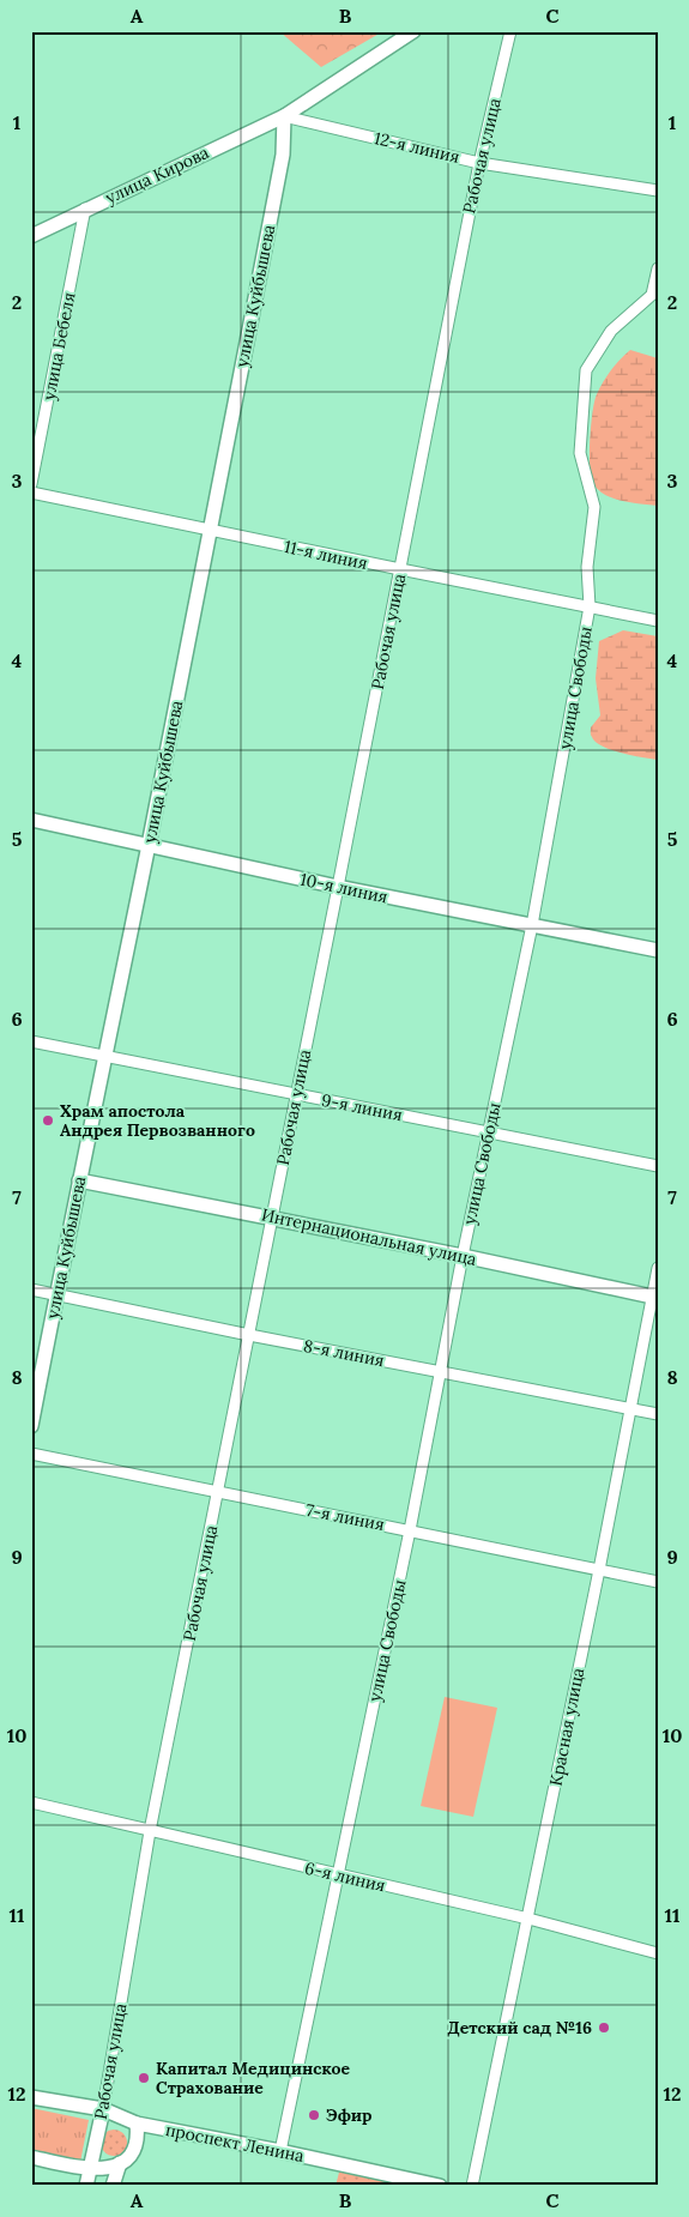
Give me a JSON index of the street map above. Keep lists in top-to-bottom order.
{
  "streets": {
    "street": [
      "12-я линия",
      "Рабочая улица",
      "улица Кирова",
      "улица Куйбышева",
      "улица Бебеля",
      "11-я линия",
      "улица Свободы",
      "10-я линия",
      "9-я линия",
      "Интернациональная улица",
      "8-я линия",
      "7-я линия",
      "Красная улица",
      "6-я линия",
      "проспект Ленина"
    ]
  },
  "crossings": [
    ["12-я линия", "Рабочая улица"],
    ["12-я линия", "улица Кирова"],
    ["12-я линия", "улица Куйбышева"],
    ["Рабочая улица", "11-я линия"],
    ["Рабочая улица", "10-я линия"],
    ["Рабочая улица", "9-я линия"],
    ["Рабочая улица", "Интернациональная улица"],
    ["Рабочая улица", "8-я линия"],
    ["Рабочая улица", "7-я линия"],
    ["Рабочая улица", "6-я линия"],
    ["Рабочая улица", "проспект Ленина"],
    ["улица Кирова", "улица Куйбышева"],
    ["улица Кирова", "улица Бебеля"],
    ["улица Куйбышева", "11-я линия"],
    ["улица Куйбышева", "10-я линия"],
    ["улица Куйбышева", "9-я линия"],
    ["улица Куйбышева", "Интернациональная улица"],
    ["улица Куйбышева", "8-я линия"],
    ["11-я линия", "улица Свободы"],
    ["улица Свободы", "10-я линия"],
    ["улица Свободы", "9-я линия"],
    ["улица Свободы", "Интернациональная улица"],
    ["улица Свободы", "8-я линия"],
    ["улица Свободы", "7-я линия"],
    ["улица Свободы", "6-я линия"],
    ["улица Свободы", "проспект Ленина"],
    ["Интернациональная улица", "Красная улица"],
    ["8-я линия", "Красная улица"],
    ["7-я линия", "Красная улица"],
    ["Красная улица", "6-я линия"]
  ],
  "places": [
    "Храм апостола Андрея Первозванного",
    "Детский сад №16",
    "Капитал Медицинское Страхование",
    "Эфир"
  ],
  "grid": {
    "columns": ["A", "B", "C"],
    "rows": [
      "1",
      "2",
      "3",
      "4",
      "5",
      "6",
      "7",
      "8",
      "9",
      "10",
      "11",
      "12"
    ]
  }
}
